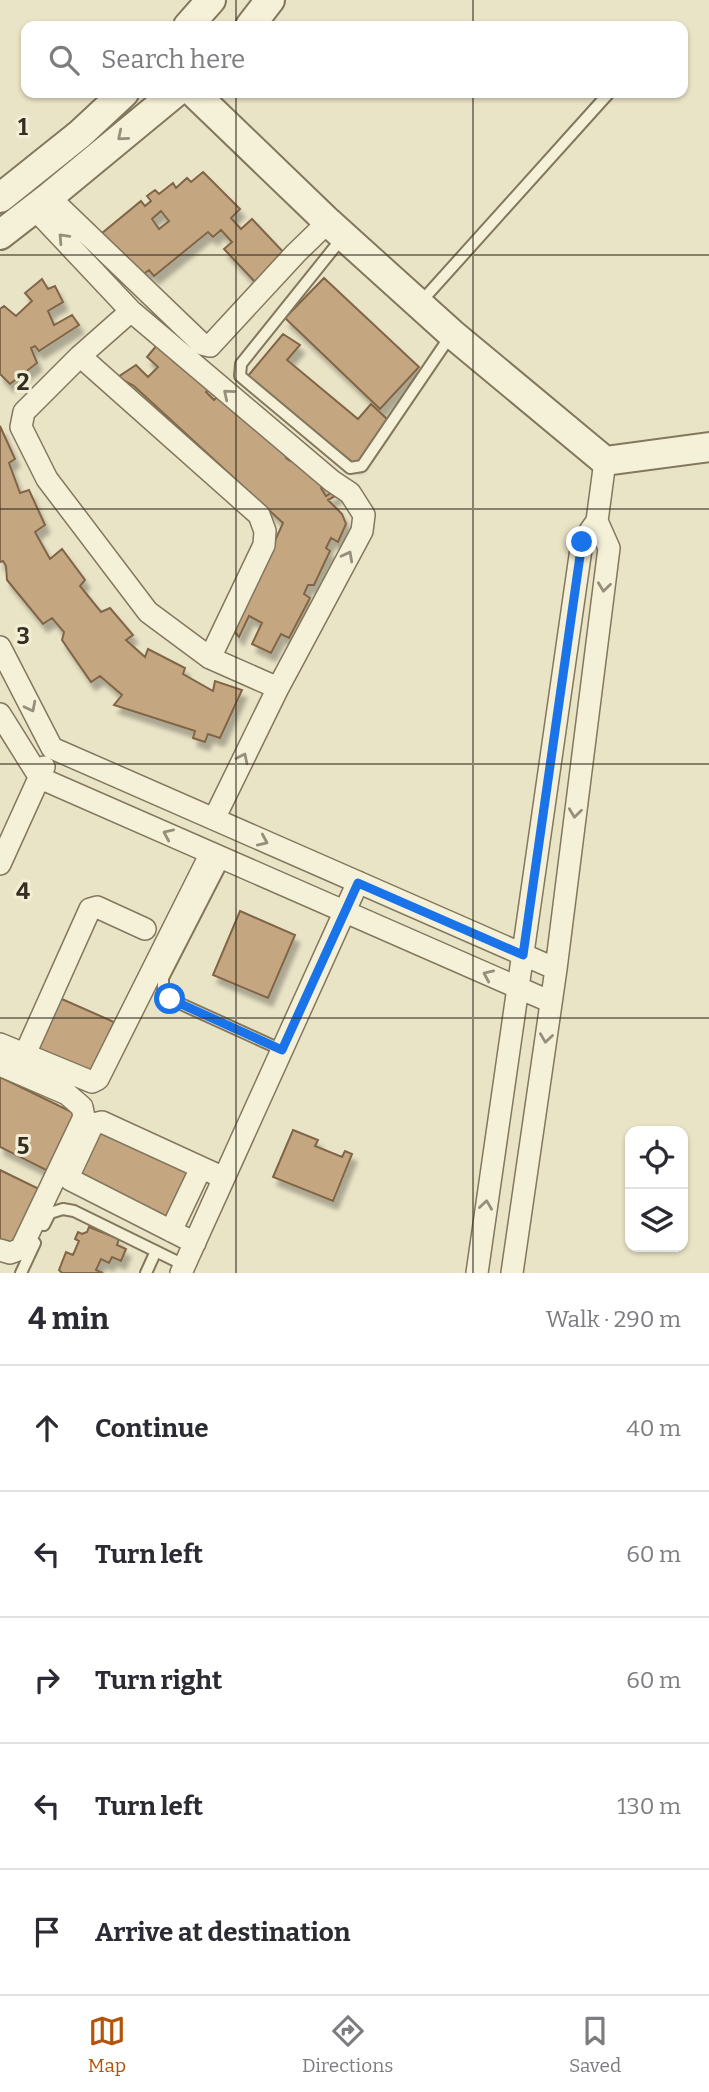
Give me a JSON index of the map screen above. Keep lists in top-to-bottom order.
{
  "page": {
    "search": "Search here",
    "heading": ["4 min", "Walk · 290 m"],
    "list": [
      ["Continue", "40 m"],
      ["Turn left", "60 m"],
      ["Turn right", "60 m"],
      ["Turn left", "130 m"],
      "Arrive at destination"
    ],
    "nav": ["Map", "Directions", "Saved"]
  },
  "grid": {
    "rows": [
      "1",
      "2",
      "3",
      "4",
      "5"
    ]
  }
}
